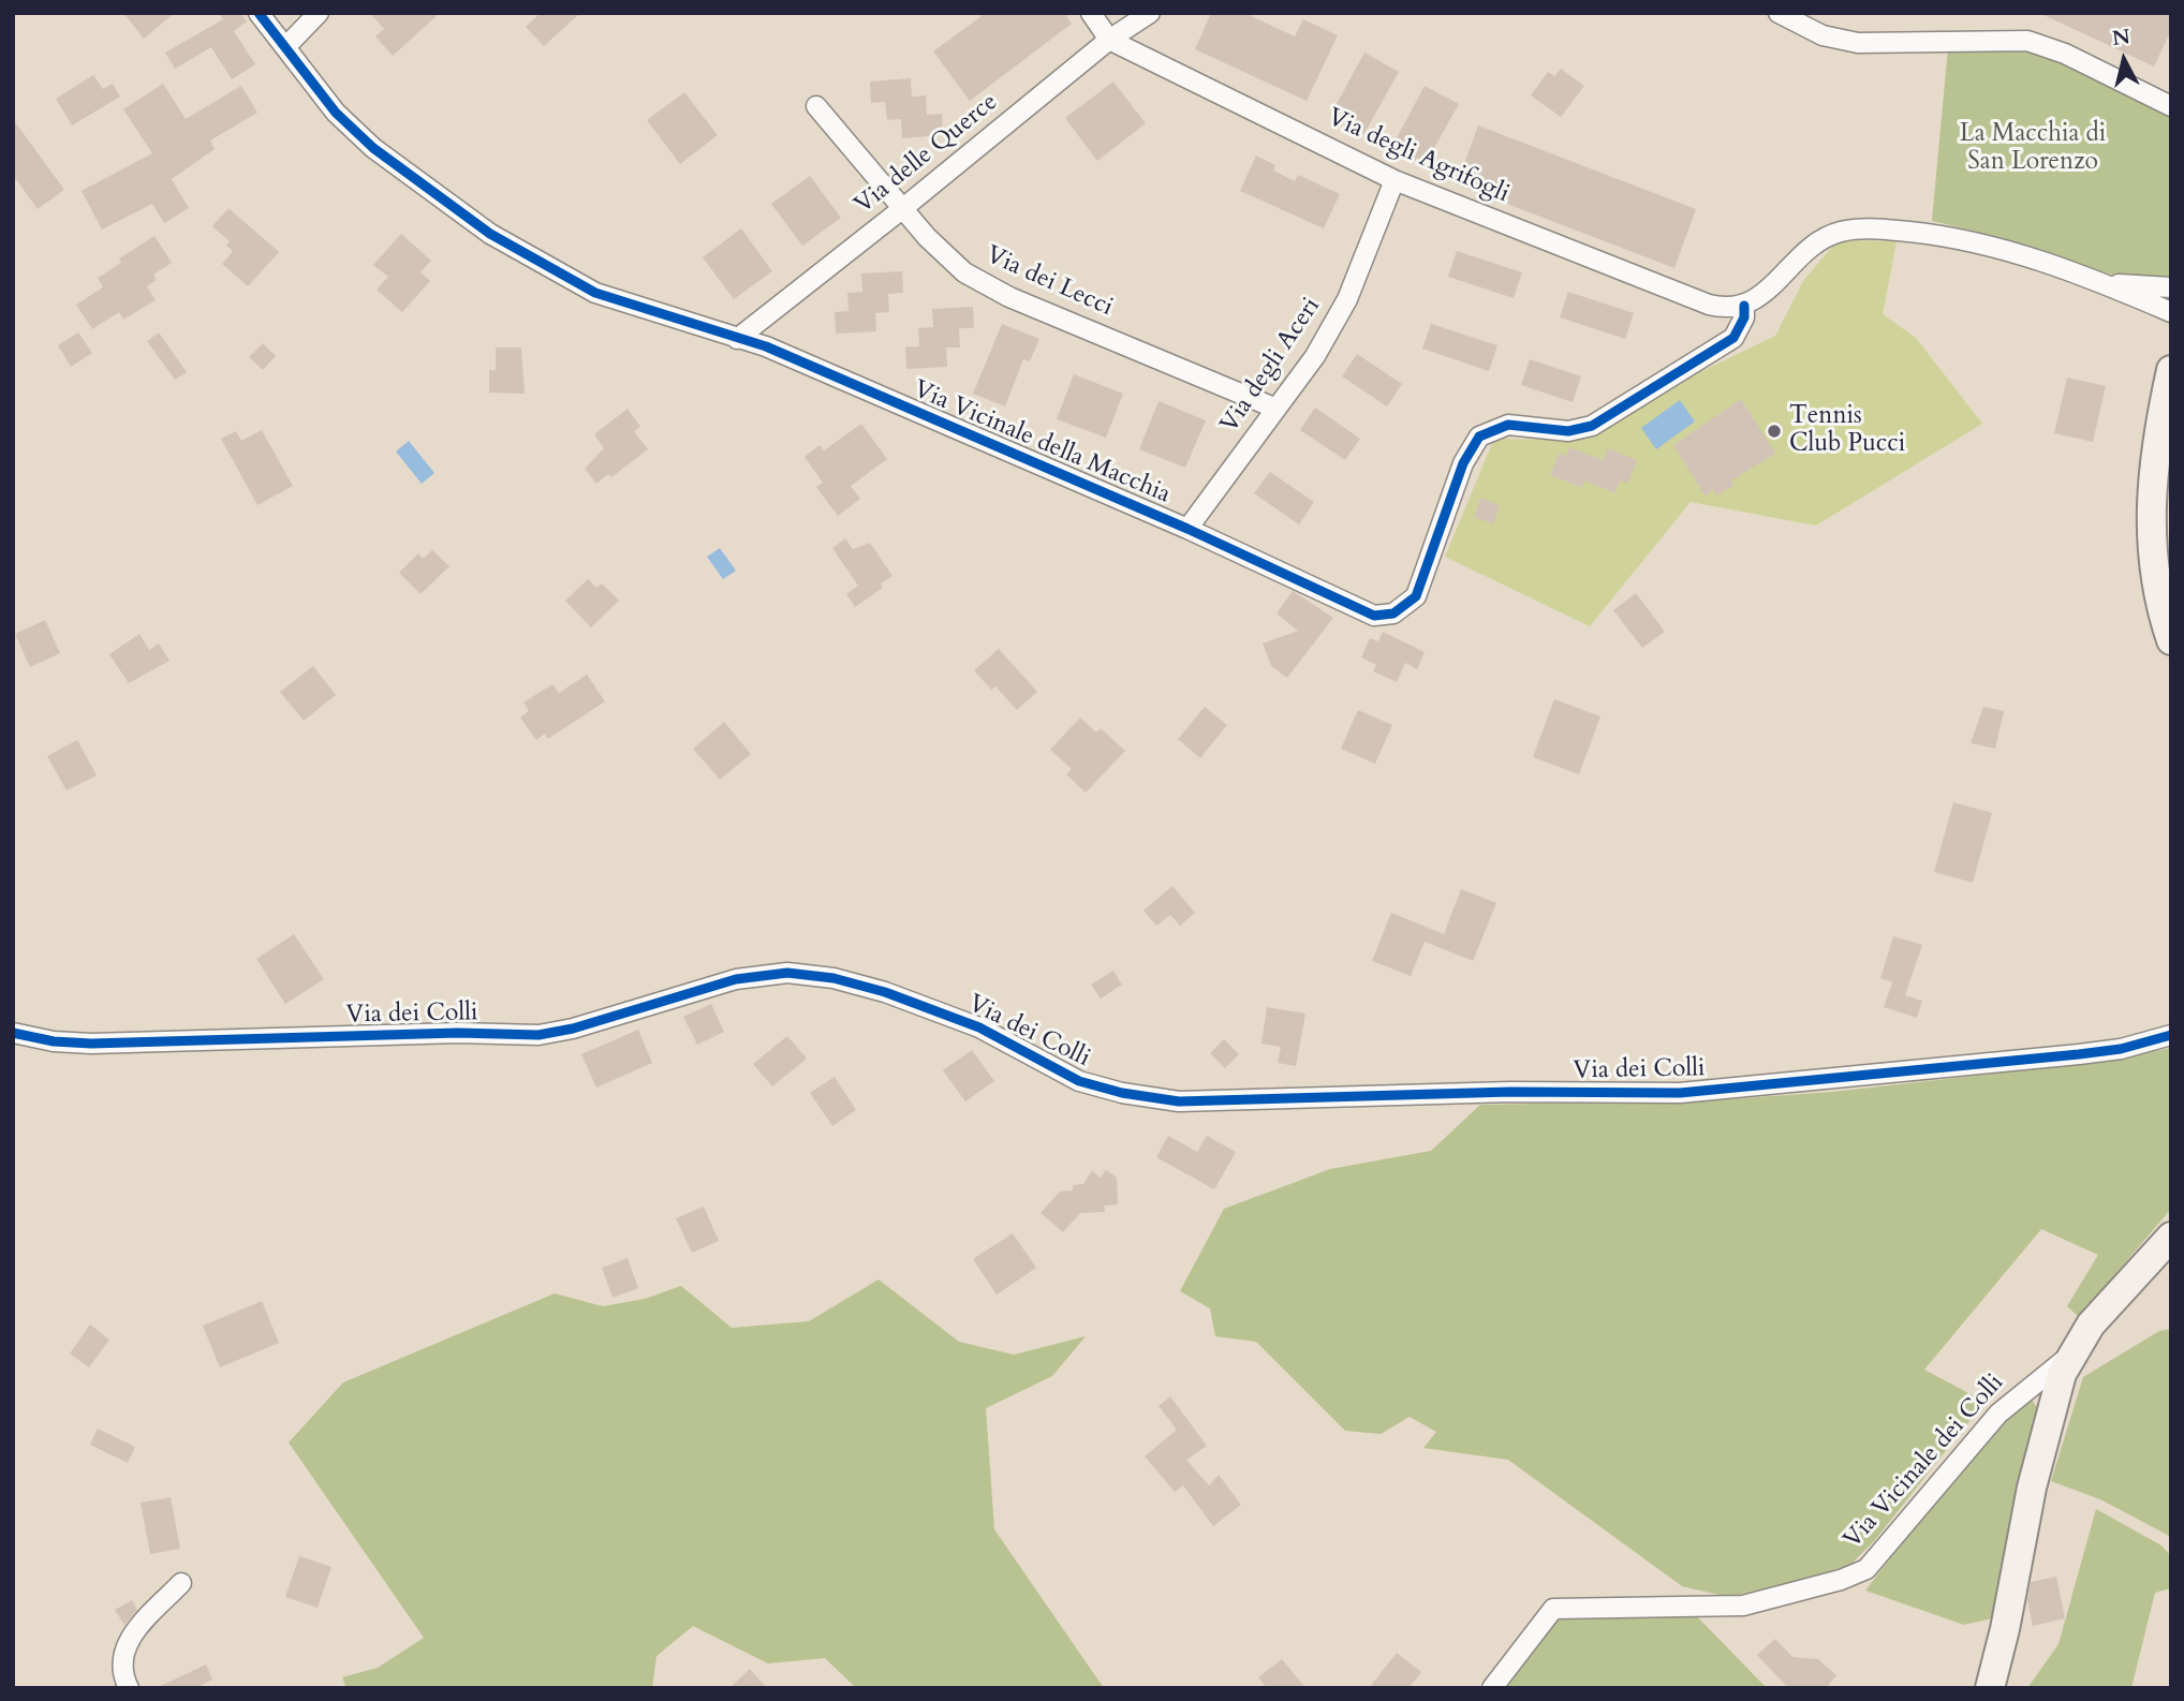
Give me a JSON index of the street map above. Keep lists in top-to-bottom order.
{
  "streets": {
    "street": [
      "Via delle Querce",
      "Via degli Agrifogli",
      "Via dei Lecci",
      "Via degli Aceri",
      "Via Vicinale della Macchia",
      "Via dei Colli",
      "Via Vicinale dei Colli"
    ]
  },
  "crossings": [
    ["Via delle Querce", "Via degli Agrifogli"],
    ["Via delle Querce", "Via dei Lecci"],
    ["Via delle Querce", "Via Vicinale della Macchia"],
    ["Via degli Agrifogli", "Via degli Aceri"],
    ["Via degli Agrifogli", "Via Vicinale della Macchia"],
    ["Via dei Lecci", "Via degli Aceri"],
    ["Via degli Aceri", "Via Vicinale della Macchia"]
  ],
  "parks": ["La Macchia di San Lorenzo"],
  "places": ["Tennis Club Pucci"],
  "north": "top"
}
